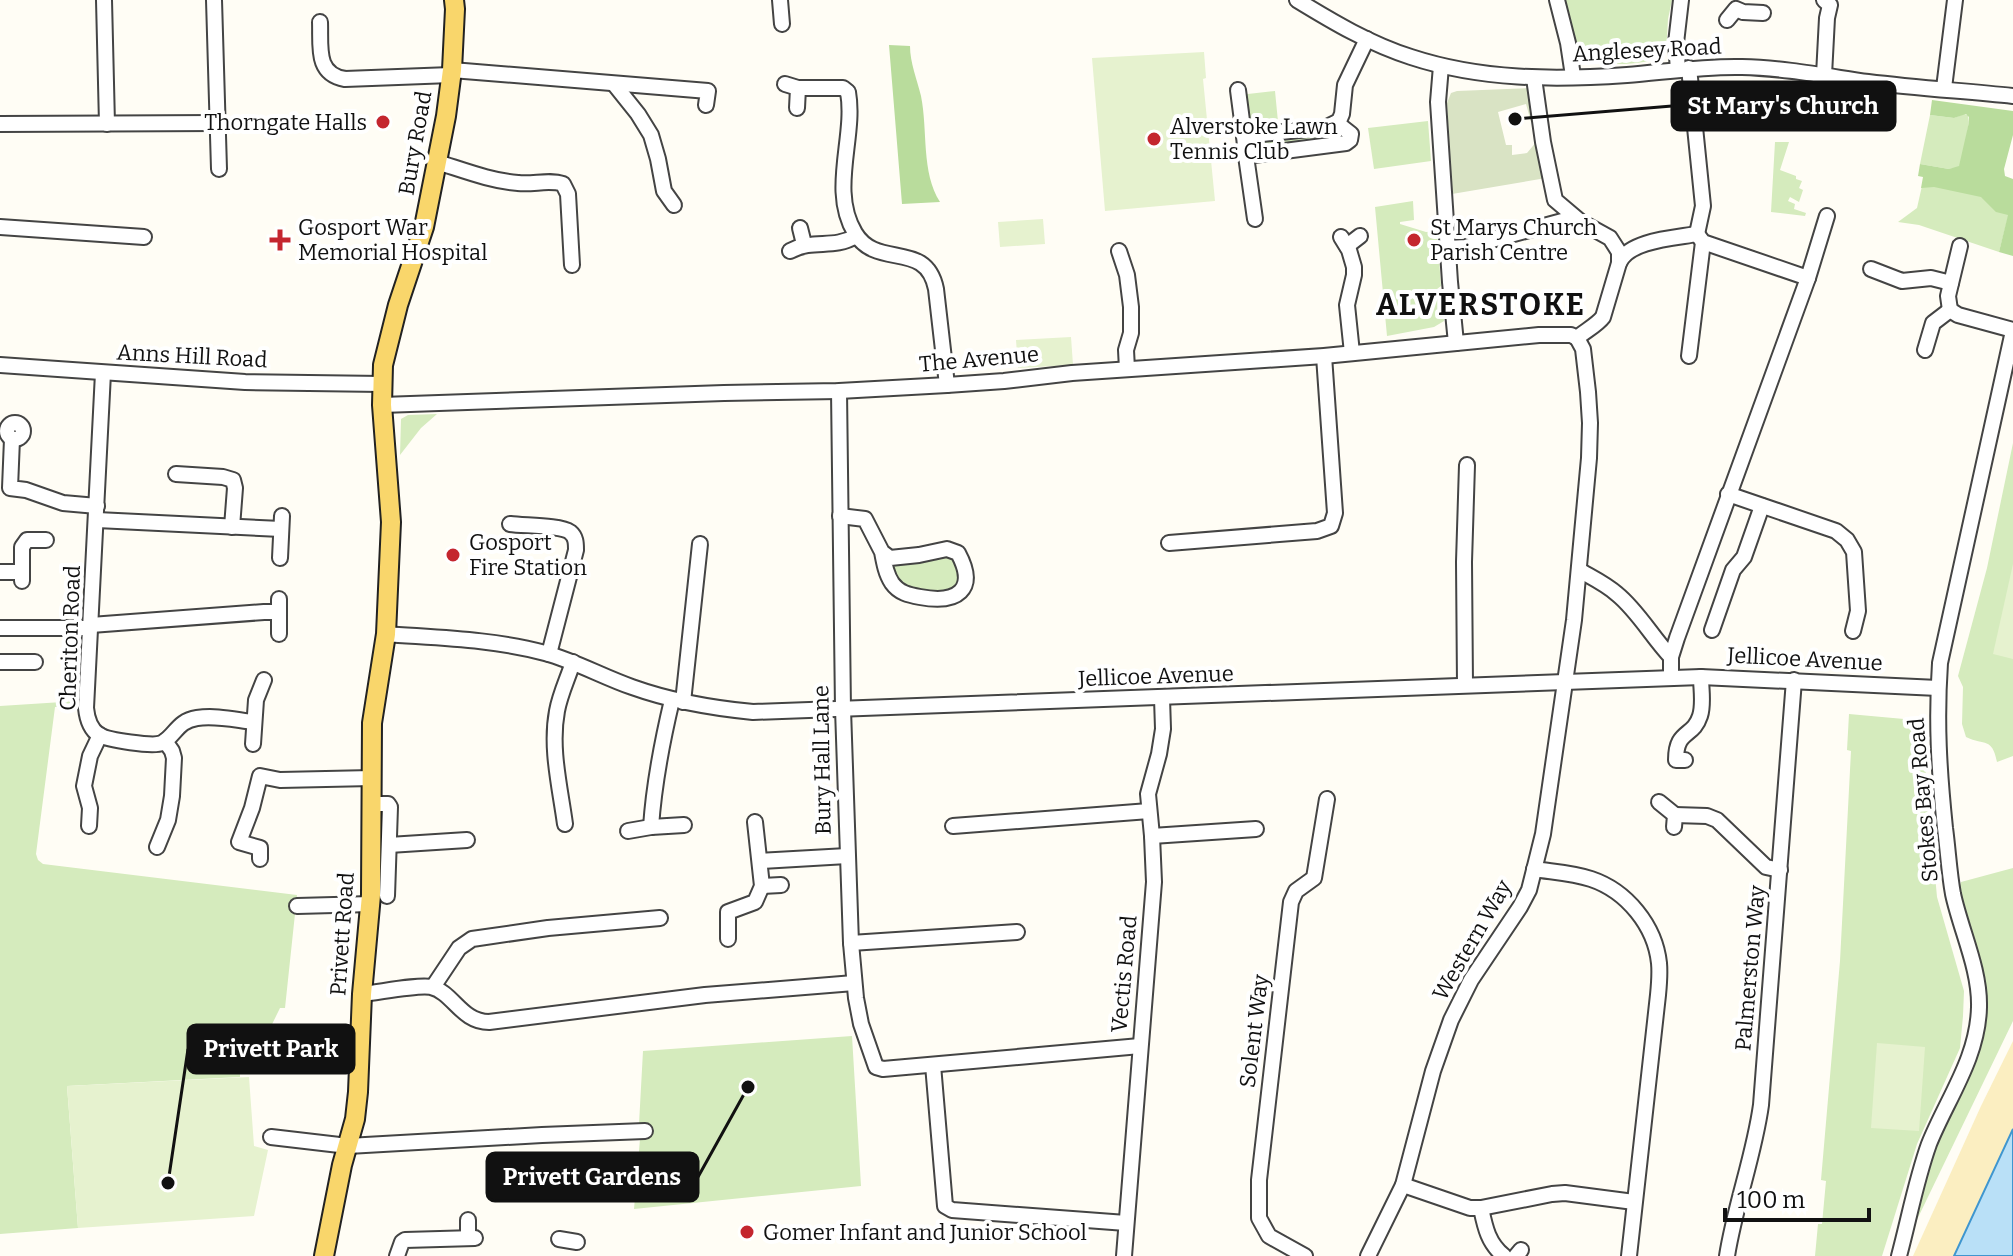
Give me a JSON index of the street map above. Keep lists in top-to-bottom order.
{
  "streets": {
    "main road": ["Bury Road", "Privett Road"],
    "street": [
      "Anglesey Road",
      "Anns Hill Road",
      "The Avenue",
      "Cheriton Road",
      "Jellicoe Avenue",
      "Bury Hall Lane",
      "Stokes Bay Road",
      "Western Way",
      "Palmerston Way",
      "Vectis Road",
      "Solent Way"
    ]
  },
  "crossings": [
    ["Bury Road", "Anns Hill Road"],
    ["Bury Road", "Privett Road"],
    ["Anns Hill Road", "Cheriton Road"],
    ["Anns Hill Road", "Privett Road"],
    ["The Avenue", "Bury Hall Lane"],
    ["The Avenue", "Privett Road"],
    ["The Avenue", "Western Way"],
    ["Jellicoe Avenue", "Bury Hall Lane"],
    ["Jellicoe Avenue", "Stokes Bay Road"],
    ["Jellicoe Avenue", "Privett Road"],
    ["Jellicoe Avenue", "Western Way"],
    ["Jellicoe Avenue", "Palmerston Way"],
    ["Jellicoe Avenue", "Vectis Road"]
  ],
  "districts": ["ALVERSTOKE"],
  "places": {
    "other": [
      "St Mary's Church",
      "Thorngate Halls",
      "Alverstoke Lawn Tennis Club",
      "St Marys Church Parish Centre",
      "Gosport Fire Station",
      "Privett Gardens",
      "Privett Park",
      "Gomer Infant and Junior School"
    ],
    "health": ["Gosport War Memorial Hospital"]
  },
  "scale_bar": "100 m"
}
